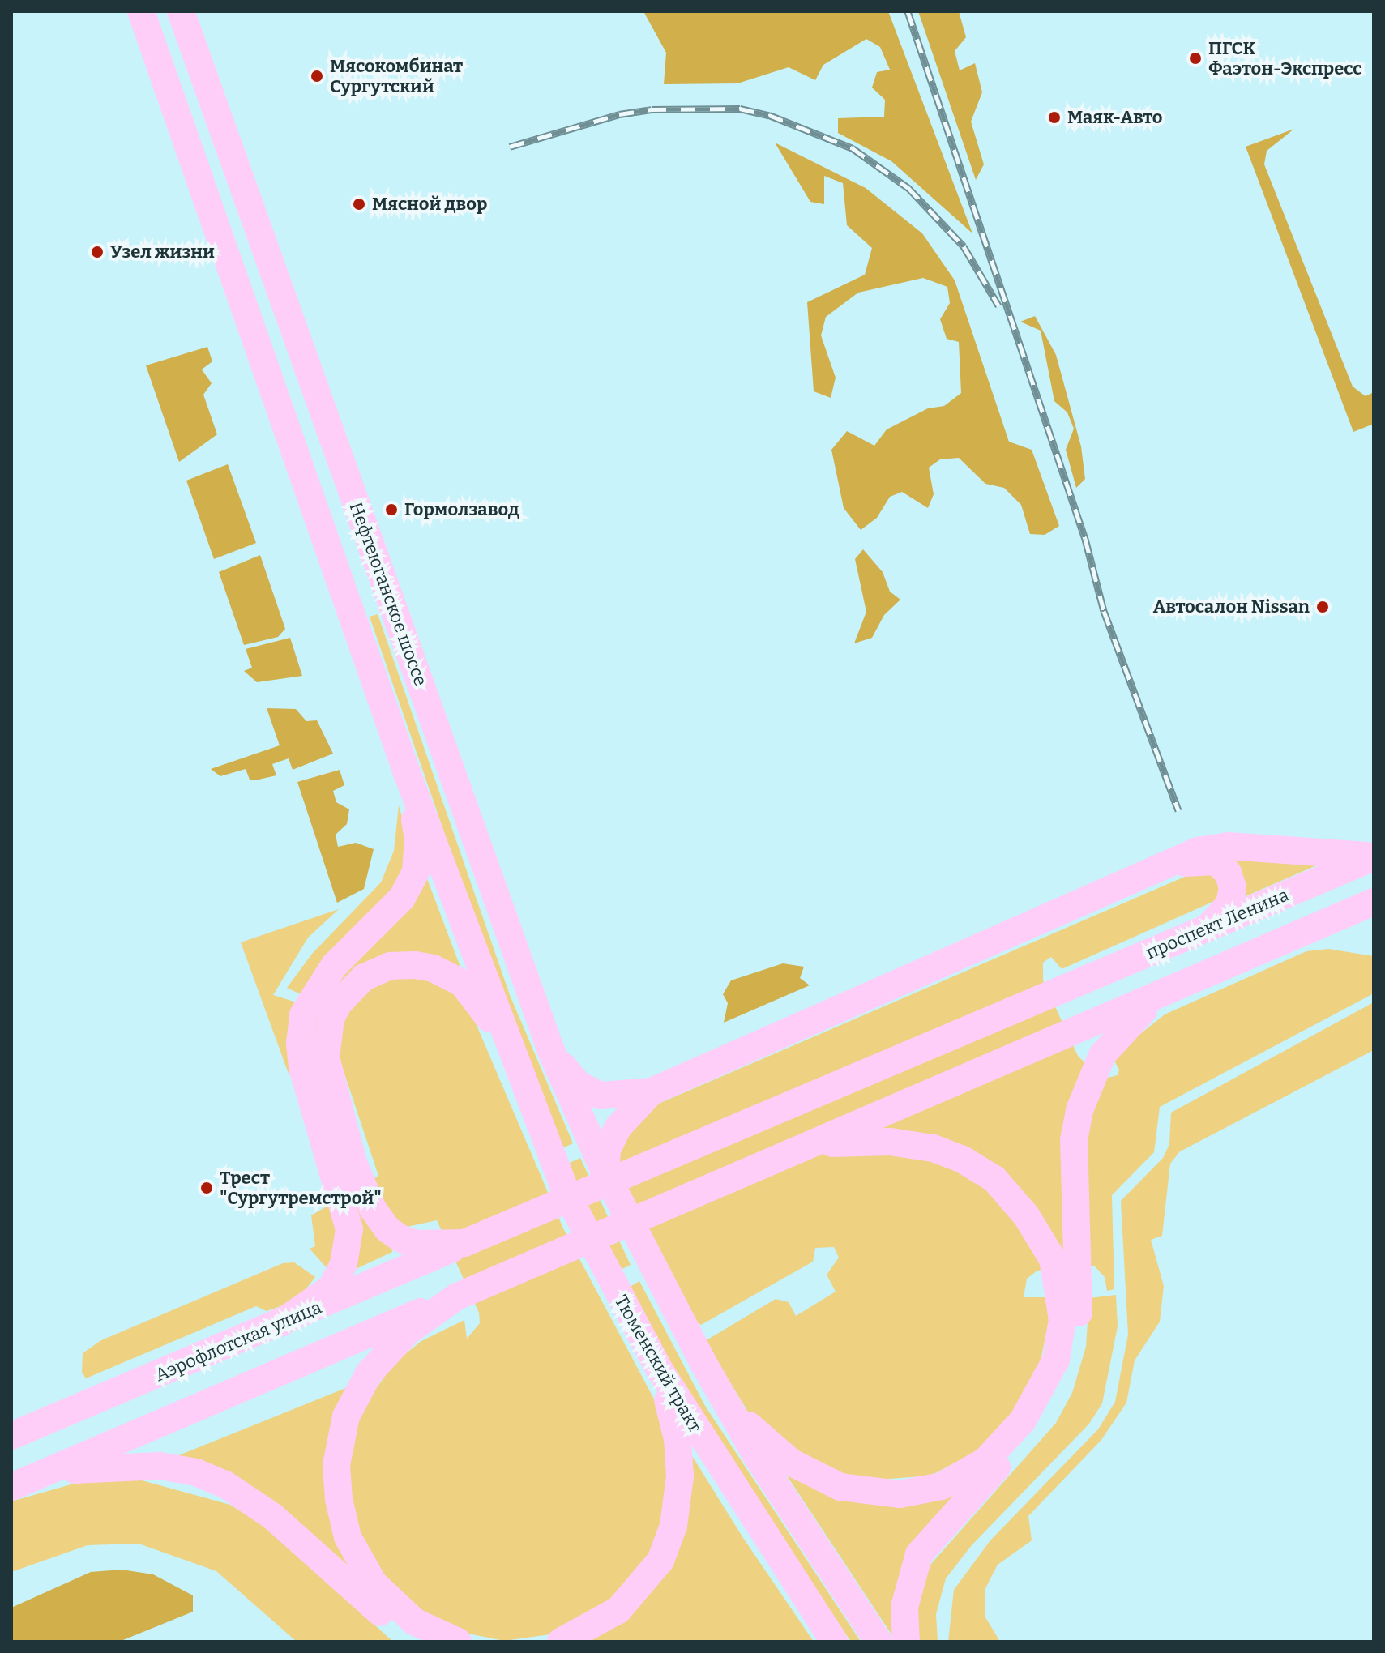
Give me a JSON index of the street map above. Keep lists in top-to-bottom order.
{
  "streets": {
    "main road": [
      "Нефтеюганское шоссе",
      "проспект Ленина",
      "Аэрофлотская улица",
      "Тюменский тракт"
    ]
  },
  "crossings": [
    ["проспект Ленина", "Аэрофлотская улица"]
  ],
  "places": [
    "ПГСК Фаэтон-Экспресс",
    "Мясокомбинат Сургутский",
    "Маяк-Авто",
    "Мясной двор",
    "Узел жизни",
    "Гормолзавод",
    "Автосалон Nissan",
    "Трест \"Сургутремстрой\""
  ]
}
